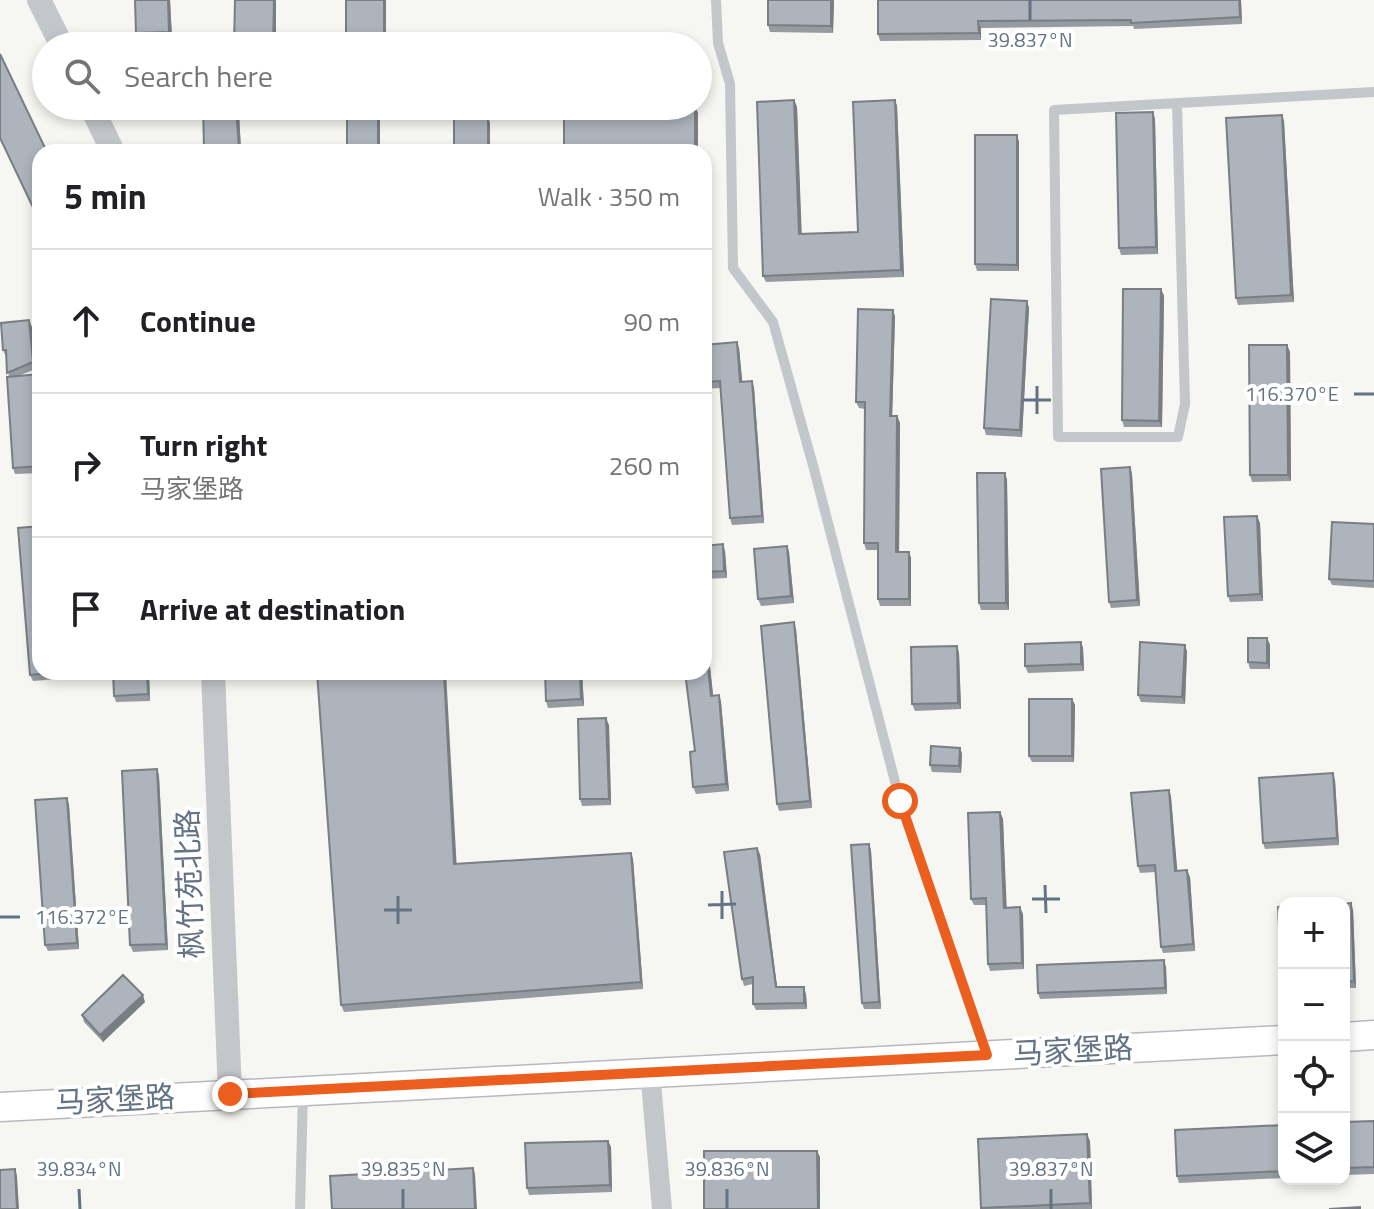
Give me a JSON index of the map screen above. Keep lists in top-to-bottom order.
{
  "streets": {
    "main road": ["马家堡路"],
    "street": ["枫竹苑北路"]
  },
  "crossings": [
    ["枫竹苑北路", "马家堡路"]
  ],
  "page": {
    "search": "Search here",
    "heading": ["5 min", "Walk · 350 m"],
    "list": [
      ["Continue", "90 m"],
      ["Turn right", "马家堡路", "260 m"],
      "Arrive at destination"
    ],
    "map_buttons": ["+", "−"]
  },
  "coordinates": [
    "39.837°N",
    "116.370°E",
    "116.372°E",
    "39.834°N",
    "39.835°N",
    "39.836°N"
  ]
}
